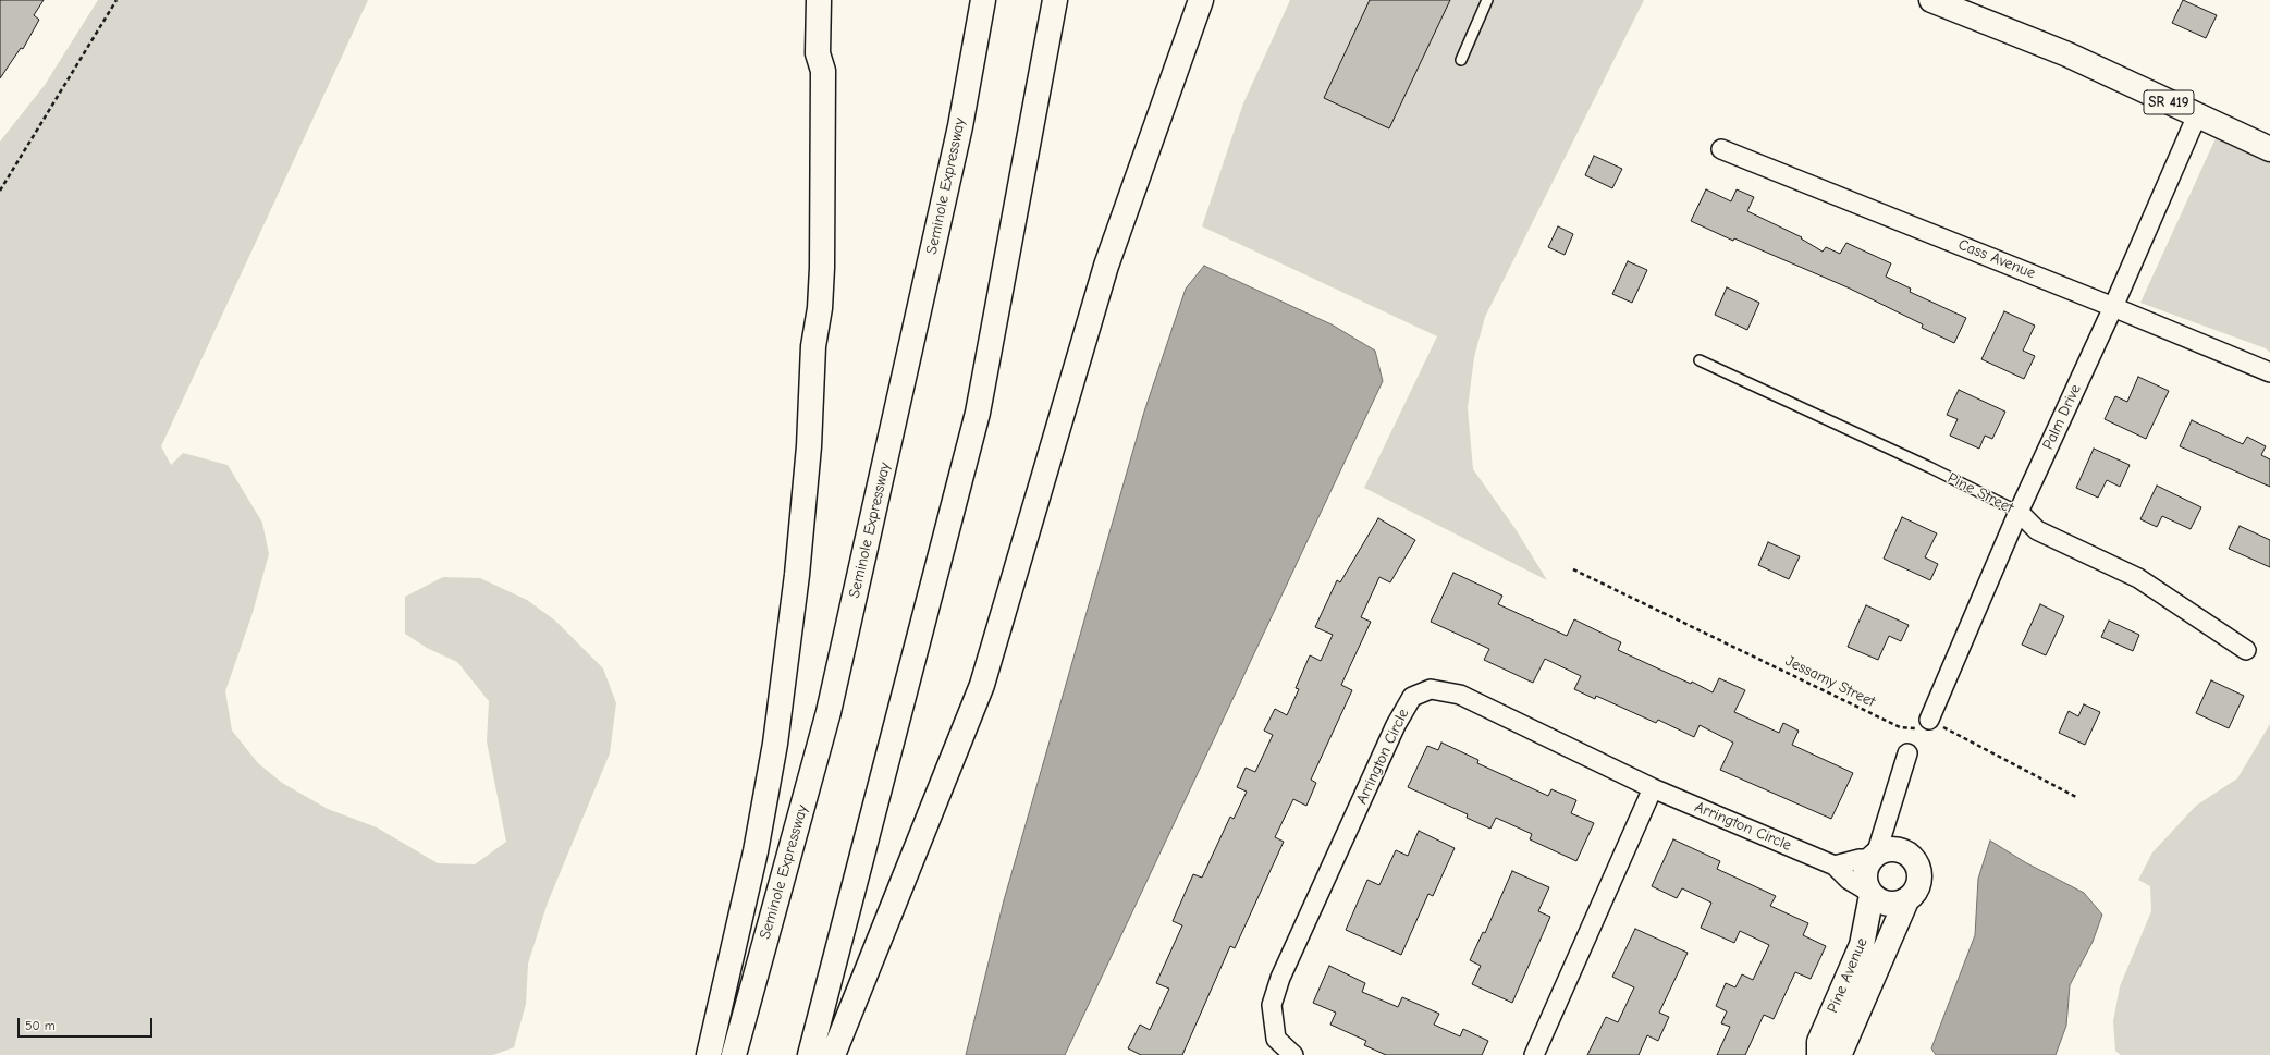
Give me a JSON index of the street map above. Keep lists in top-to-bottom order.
{
  "streets": {
    "main road": ["SR 419", "Seminole Expressway", "Pine Avenue"],
    "street": [
      "Cass Avenue",
      "Palm Drive",
      "Pine Street",
      "Arrington Circle"
    ],
    "path": ["Jessamy Street"]
  },
  "crossings": [
    ["SR 419", "Palm Drive"],
    ["Cass Avenue", "Palm Drive"],
    ["Palm Drive", "Pine Street"],
    ["Palm Drive", "Jessamy Street"],
    ["Arrington Circle", "Pine Avenue"]
  ],
  "scale_bar": "50 m"
}
